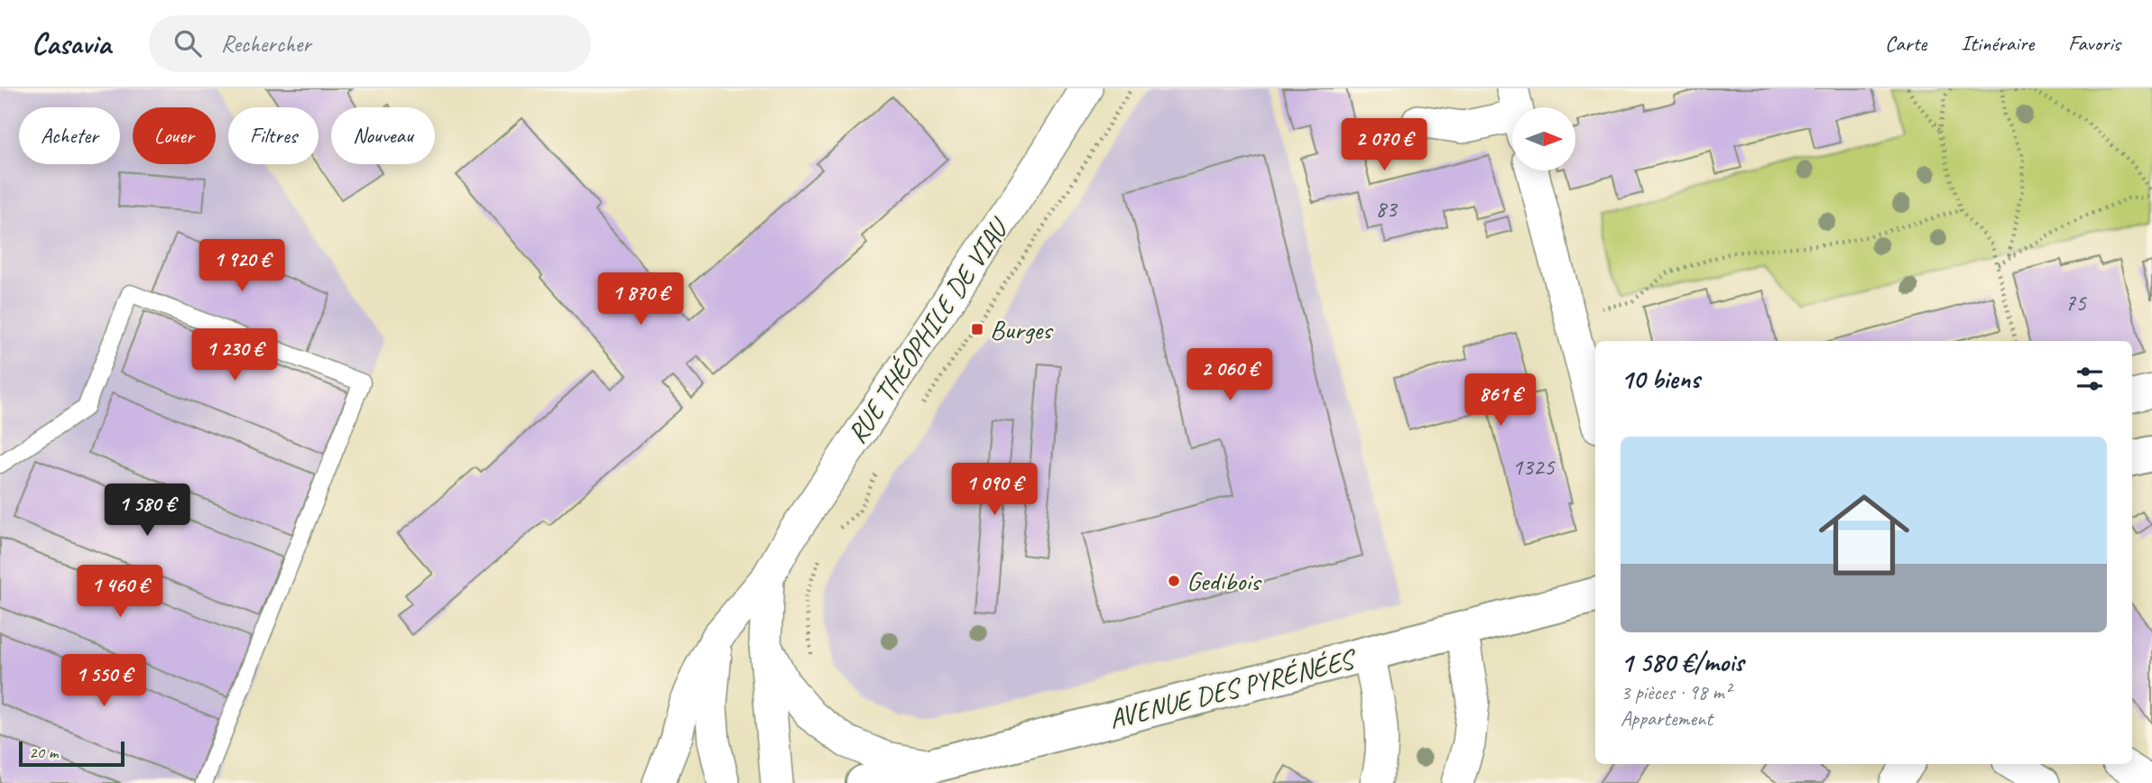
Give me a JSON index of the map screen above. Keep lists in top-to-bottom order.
{
  "streets": {
    "main road": ["AVENUE DES PYRÉNÉES"],
    "street": ["RUE THÉOPHILE DE VIAU"]
  },
  "crossings": [
    ["RUE THÉOPHILE DE VIAU", "AVENUE DES PYRÉNÉES"]
  ],
  "places": {
    "transit": ["Burges"],
    "other": ["Gedibois"]
  },
  "house_numbers": ["83", "75", "1325"],
  "scale_bar": "20 m",
  "north": "right",
  "page": {
    "header": "Casavia",
    "search": "Rechercher",
    "nav": ["Carte", "Itinéraire", "Favoris"],
    "chip": [
      "Acheter",
      "Louer",
      "Filtres",
      "Nouveau"
    ],
    "price": [
      "2 070 €",
      "1 920 €",
      "1 870 €",
      "1 230 €",
      "2 060 €",
      "861 €",
      "1 090 €",
      "1 580 €",
      "1 460 €",
      "1 550 €"
    ],
    "heading": "10 biens",
    "list": [
      {
        "name": "1 580 €/mois",
        "note": "3 pièces · 98 m² · Appartement"
      }
    ],
    "scale": "20 m"
  }
}
